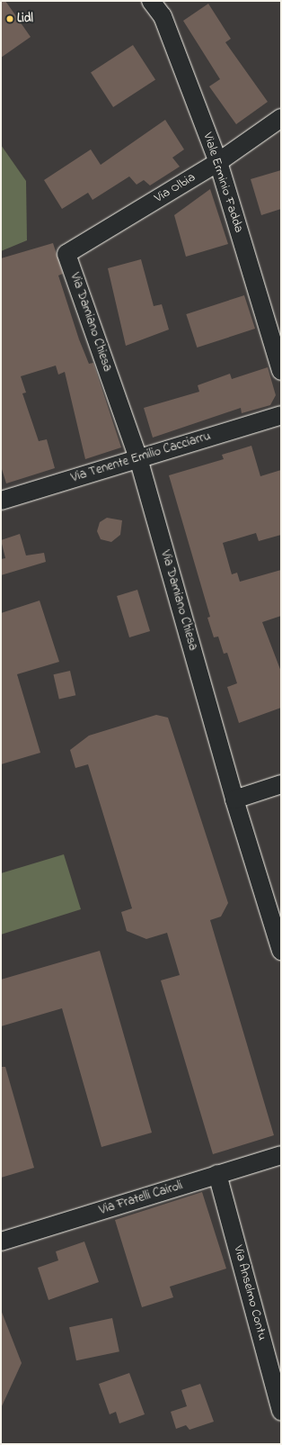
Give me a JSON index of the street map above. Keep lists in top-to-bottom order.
{
  "streets": {
    "street": [
      "Viale Erminio Fadda",
      "Via Olbia",
      "Via Damiano Chiesa",
      "Via Tenente Emilio Cacciarru",
      "Via Fratelli Cairoli",
      "Via Anselmo Contu"
    ]
  },
  "crossings": [
    ["Viale Erminio Fadda", "Via Olbia"],
    ["Via Olbia", "Via Damiano Chiesa"],
    ["Via Damiano Chiesa", "Via Tenente Emilio Cacciarru"],
    ["Via Fratelli Cairoli", "Via Anselmo Contu"]
  ],
  "places": ["Lidl"]
}
